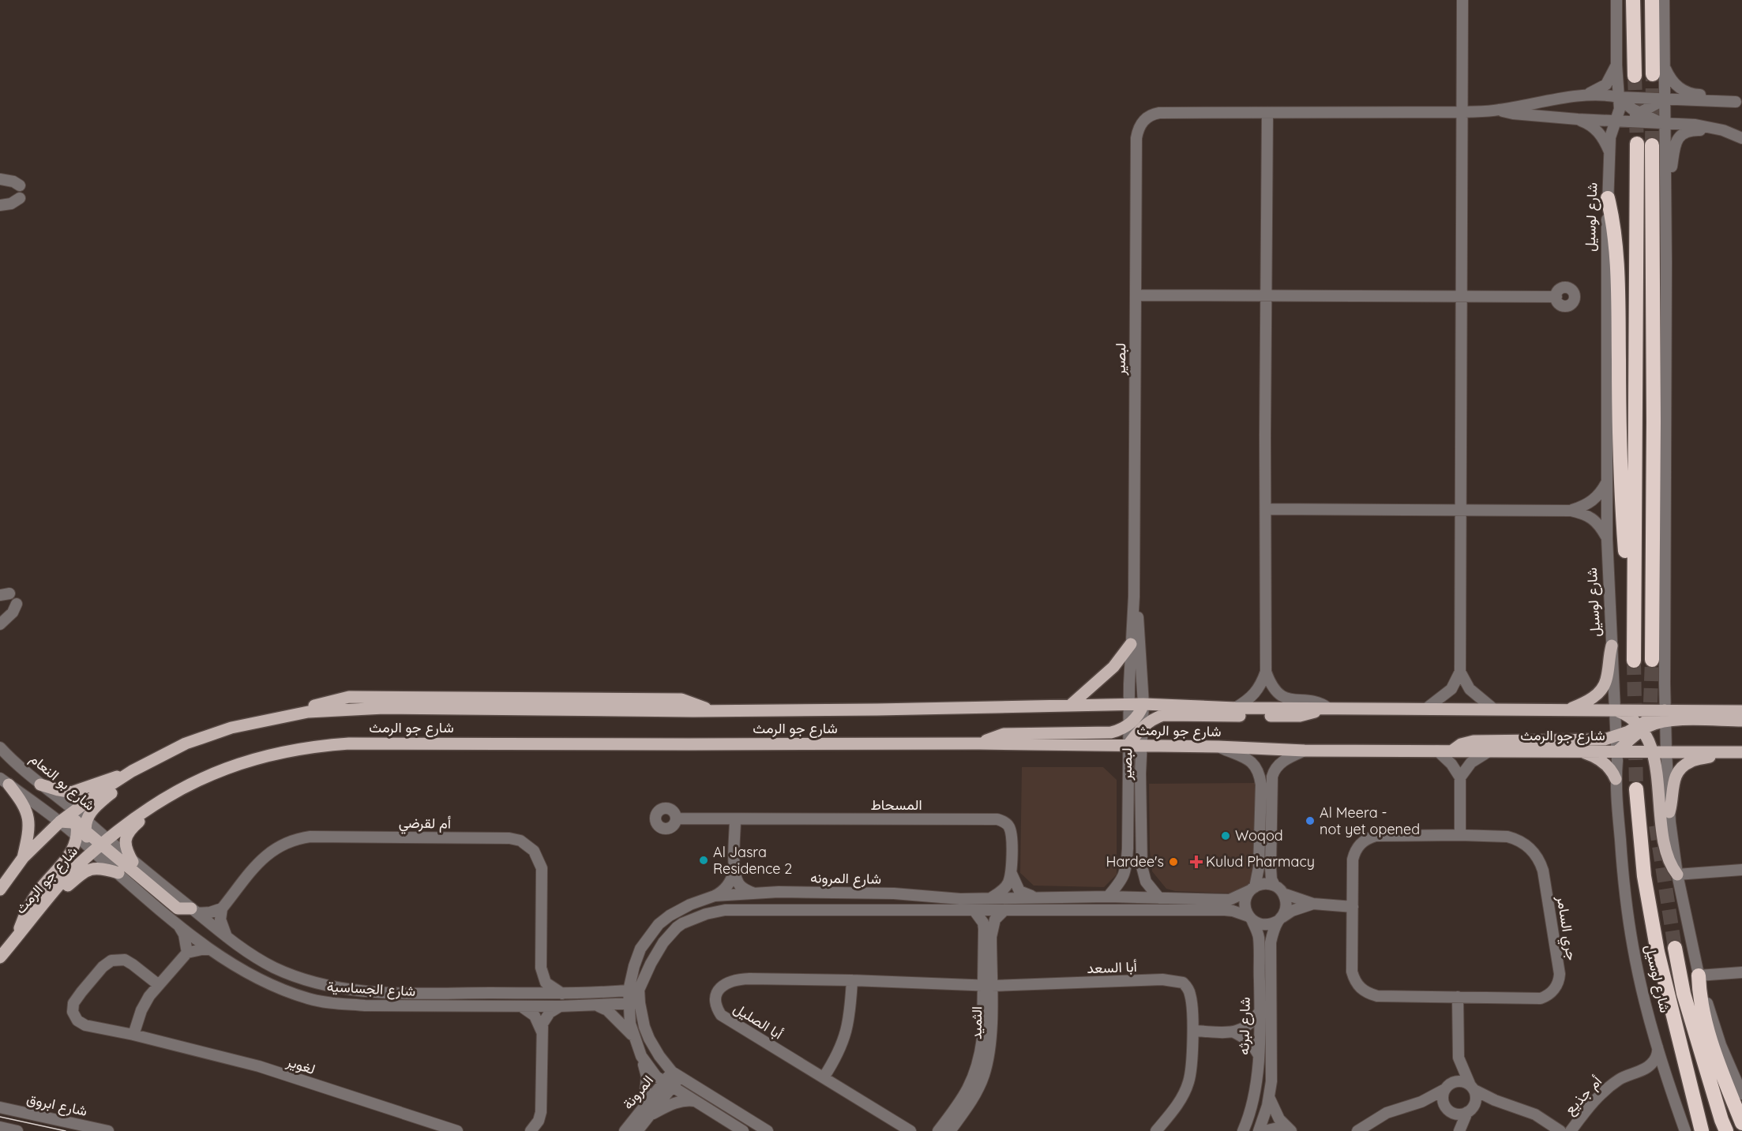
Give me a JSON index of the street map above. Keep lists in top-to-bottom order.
{
  "streets": {
    "highway": ["شارع لوسيل"],
    "main road": ["شارع جو الرمث"],
    "street": [
      "لبصير",
      "شارع بو النعام",
      "المسحاط",
      "أم لقرضي",
      "شارع المرونه",
      "جري السامر",
      "أبا السعد",
      "شارع الجساسية",
      "أبا الصليل",
      "الثميد",
      "شارع لبرثه",
      "لغوير",
      "المرونة",
      "أم جذيع",
      "شارع ابروق"
    ]
  },
  "crossings": [
    ["شارع لوسيل", "شارع جو الرمث"],
    ["شارع لوسيل", "أم جذيع"],
    ["لبصير", "شارع جو الرمث"],
    ["لبصير", "شارع المرونه"],
    ["شارع جو الرمث", "شارع بو النعام"],
    ["شارع جو الرمث", "شارع المرونه"],
    ["شارع جو الرمث", "شارع الجساسية"],
    ["أم لقرضي", "شارع الجساسية"],
    ["شارع المرونه", "شارع الجساسية"],
    ["شارع المرونه", "الثميد"],
    ["شارع المرونه", "شارع لبرثه"],
    ["شارع المرونه", "المرونة"],
    ["أبا السعد", "أبا الصليل"],
    ["أبا السعد", "الثميد"],
    ["أبا الصليل", "الثميد"]
  ],
  "places": {
    "other": [
      "Al Meera - not yet opened",
      "Woqod",
      "Al Jasra Residence 2",
      "Hardee's"
    ],
    "health": ["Kulud Pharmacy"]
  }
}
